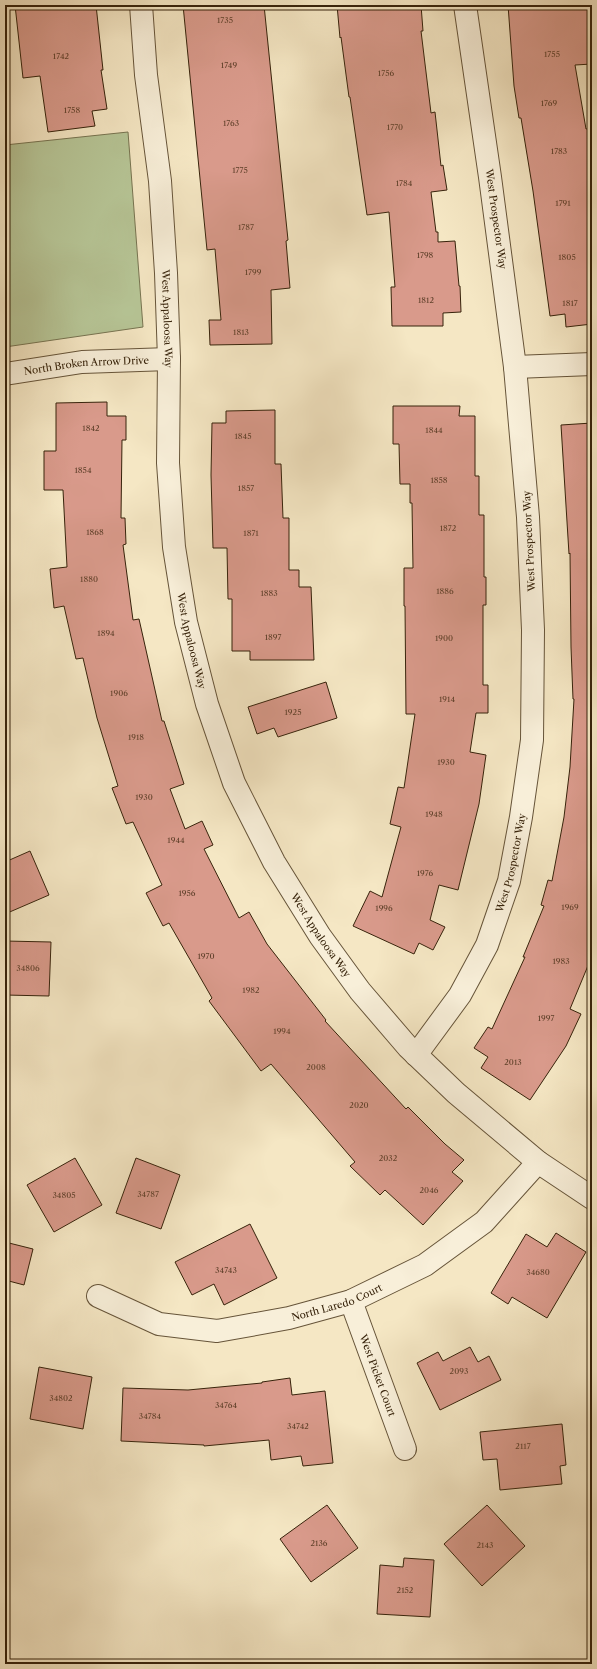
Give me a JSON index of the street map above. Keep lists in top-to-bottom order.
{
  "streets": {
    "street": [
      "West Prospector Way",
      "West Appaloosa Way",
      "North Broken Arrow Drive",
      "North Laredo Court",
      "West Picket Court"
    ]
  },
  "crossings": [
    ["West Prospector Way", "West Appaloosa Way"],
    ["West Appaloosa Way", "North Broken Arrow Drive"],
    ["West Appaloosa Way", "North Laredo Court"],
    ["North Laredo Court", "West Picket Court"]
  ],
  "house_numbers": [
    "1735",
    "1755",
    "1742",
    "1749",
    "1756",
    "1769",
    "1758",
    "1763",
    "1770",
    "1783",
    "1775",
    "1784",
    "1791",
    "1787",
    "1798",
    "1805",
    "1799",
    "1812",
    "1817",
    "1813",
    "1842",
    "1844",
    "1845",
    "1854",
    "1858",
    "1857",
    "1872",
    "1868",
    "1871",
    "1880",
    "1886",
    "1883",
    "1894",
    "1897",
    "1900",
    "1906",
    "1914",
    "1925",
    "1918",
    "1930",
    "1930",
    "1948",
    "1944",
    "1976",
    "1956",
    "1969",
    "1996",
    "1970",
    "1983",
    "34806",
    "1982",
    "1997",
    "1994",
    "2013",
    "2008",
    "2020",
    "2032",
    "2046",
    "34787",
    "34805",
    "34743",
    "34680",
    "2093",
    "34802",
    "34764",
    "34784",
    "34742",
    "2117",
    "2136",
    "2143",
    "2152"
  ]
}
